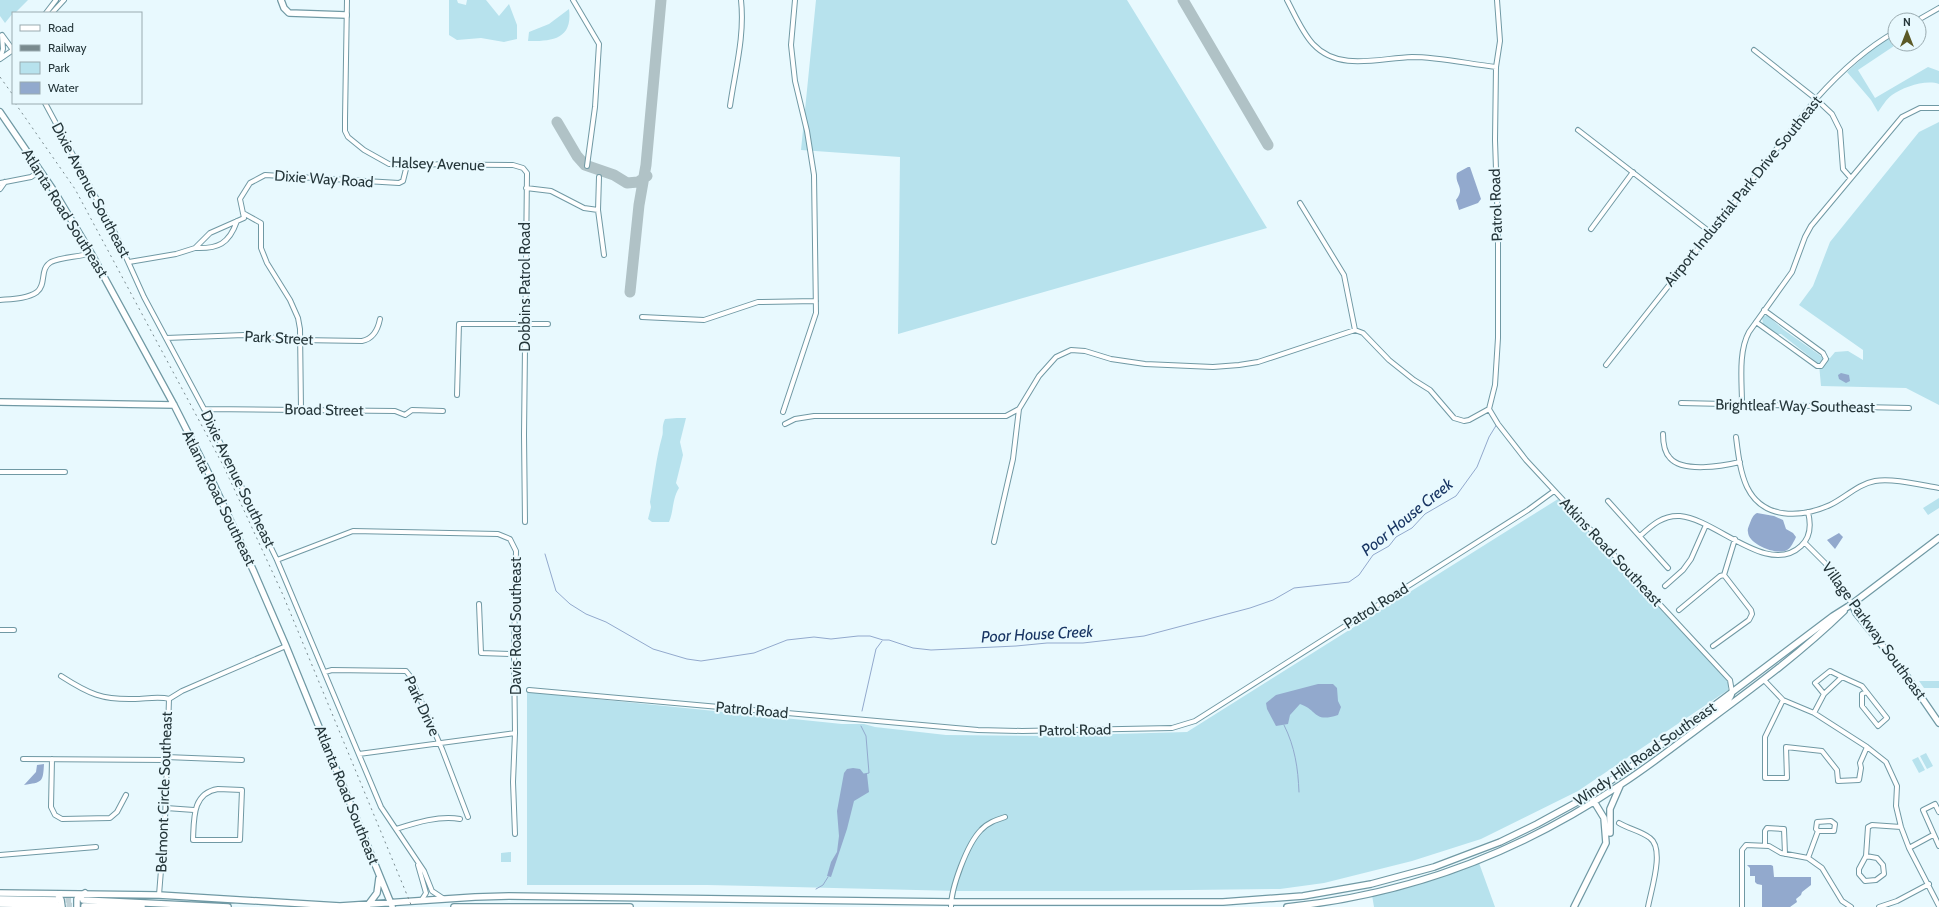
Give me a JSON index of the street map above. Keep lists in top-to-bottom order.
{
  "streets": {
    "main road": ["Atlanta Road Southeast", "Village Parkway Southeast", "Windy Hill Road Southeast"],
    "street": [
      "Halsey Avenue",
      "Dixie Way Road",
      "Dixie Avenue Southeast",
      "Airport Industrial Park Drive Southeast",
      "Patrol Road",
      "Dobbins Patrol Road",
      "Park Street",
      "Brightleaf Way Southeast",
      "Broad Street",
      "Atkins Road Southeast",
      "Davis Road Southeast",
      "Park Drive",
      "Belmont Circle Southeast"
    ]
  },
  "crossings": [
    ["Halsey Avenue", "Dixie Way Road"],
    ["Halsey Avenue", "Dobbins Patrol Road"],
    ["Dixie Avenue Southeast", "Park Street"],
    ["Dixie Avenue Southeast", "Broad Street"],
    ["Dixie Avenue Southeast", "Davis Road Southeast"],
    ["Dixie Avenue Southeast", "Park Drive"],
    ["Dixie Avenue Southeast", "Windy Hill Road Southeast"],
    ["Patrol Road", "Atkins Road Southeast"],
    ["Atlanta Road Southeast", "Windy Hill Road Southeast"],
    ["Atlanta Road Southeast", "Belmont Circle Southeast"],
    ["Atkins Road Southeast", "Windy Hill Road Southeast"],
    ["Village Parkway Southeast", "Windy Hill Road Southeast"],
    ["Windy Hill Road Southeast", "Belmont Circle Southeast"]
  ],
  "water": ["Poor House Creek"],
  "legend": [
    "Road",
    "Railway",
    "Park",
    "Water"
  ],
  "north": "top"
}
